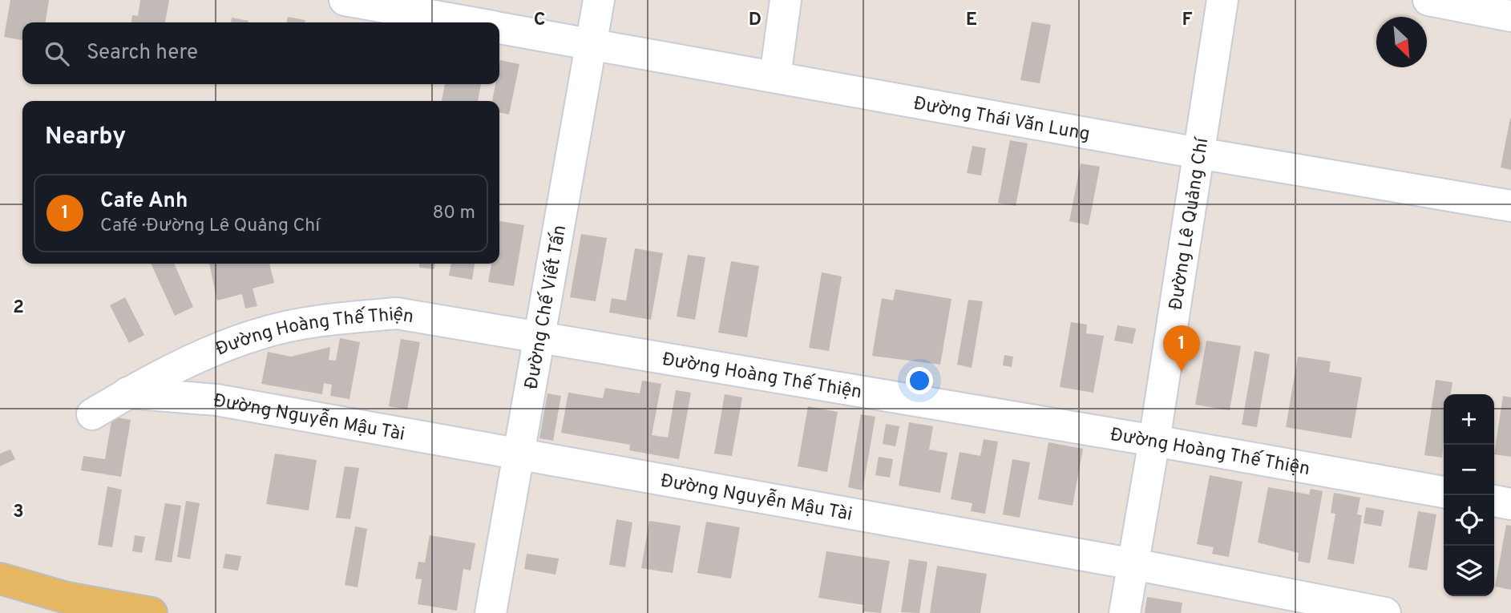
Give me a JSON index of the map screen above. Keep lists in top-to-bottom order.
{
  "streets": {
    "street": [
      "Đường Thái Văn Lung",
      "Đường Lê Quảng Chí",
      "Đường Chế Viết Tấn",
      "Đường Hoàng Thế Thiện",
      "Đường Nguyễn Mậu Tài"
    ]
  },
  "crossings": [
    ["Đường Thái Văn Lung", "Đường Lê Quảng Chí"],
    ["Đường Thái Văn Lung", "Đường Chế Viết Tấn"],
    ["Đường Lê Quảng Chí", "Đường Hoàng Thế Thiện"],
    ["Đường Lê Quảng Chí", "Đường Nguyễn Mậu Tài"],
    ["Đường Chế Viết Tấn", "Đường Hoàng Thế Thiện"],
    ["Đường Chế Viết Tấn", "Đường Nguyễn Mậu Tài"],
    ["Đường Hoàng Thế Thiện", "Đường Nguyễn Mậu Tài"]
  ],
  "north": "bottom right",
  "page": {
    "search": "Search here",
    "heading": "Nearby",
    "list": [
      {
        "mark": "1",
        "name": "Cafe Anh",
        "note": "Café · Đường Lê Quảng Chí",
        "value": "80 m"
      }
    ],
    "pins": "1",
    "map_buttons": ["+", "−"]
  },
  "grid": {
    "columns": [
      "C",
      "D",
      "E",
      "F"
    ],
    "rows": ["2", "3"]
  }
}
